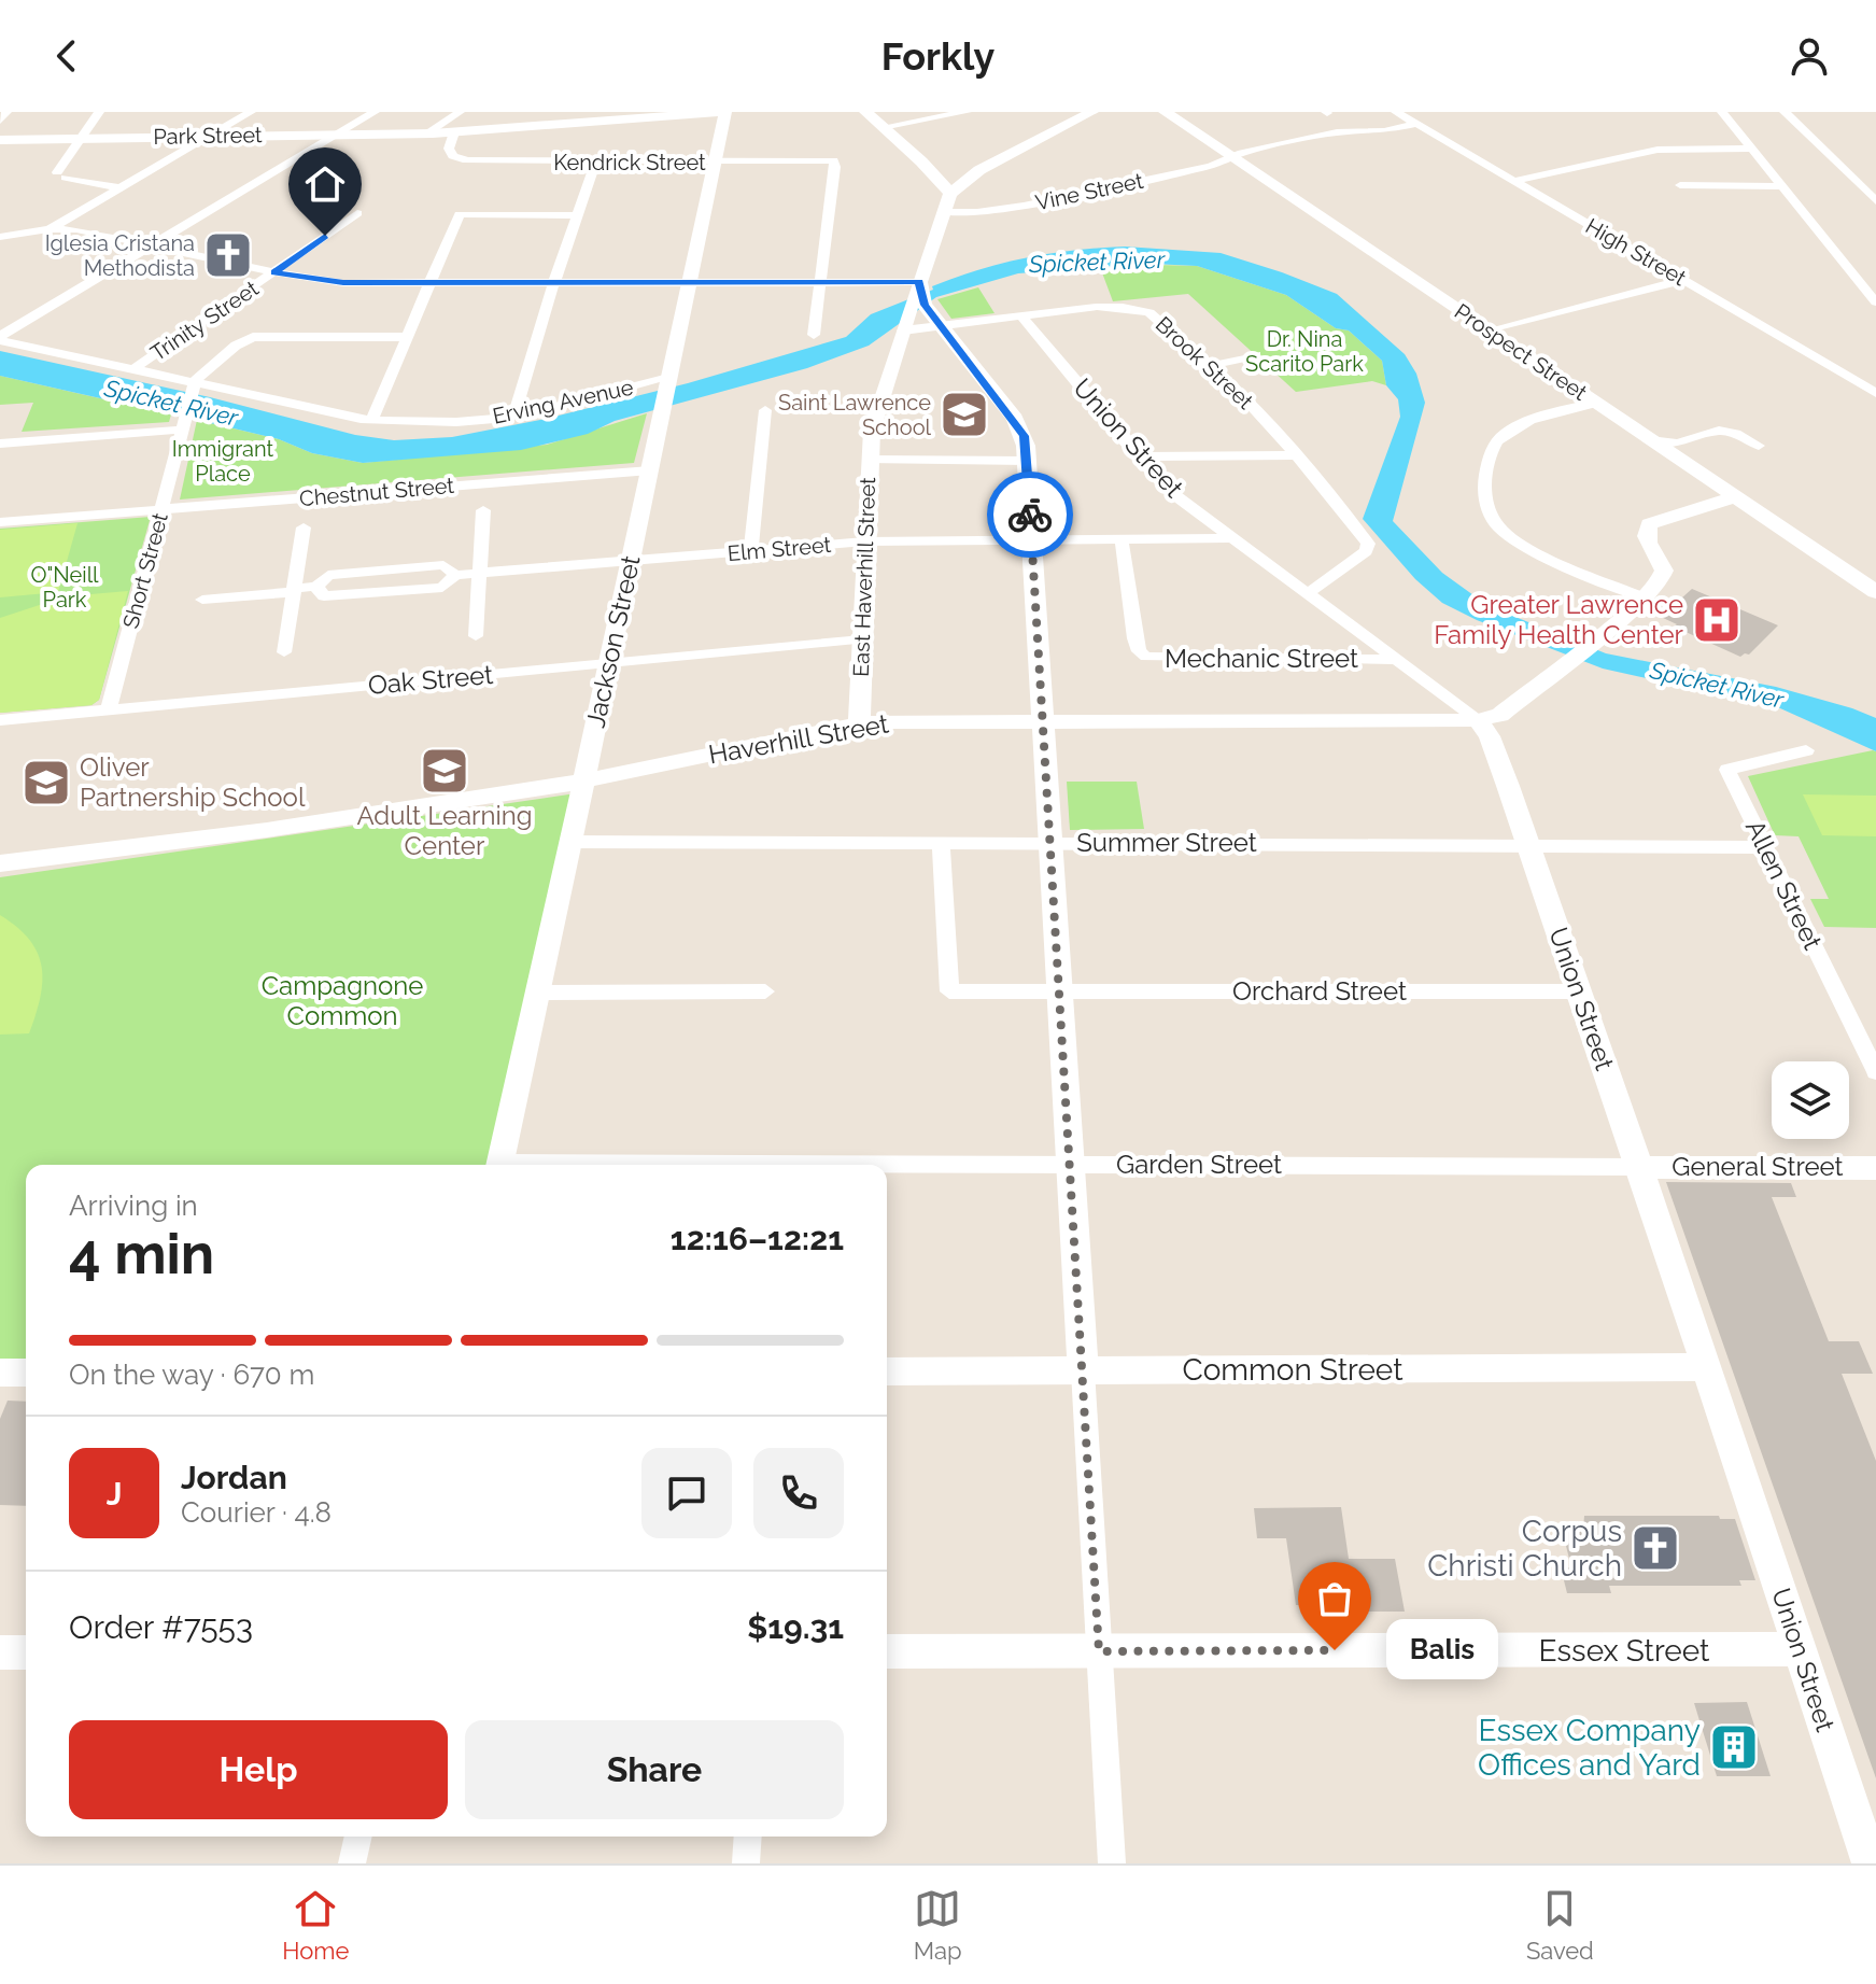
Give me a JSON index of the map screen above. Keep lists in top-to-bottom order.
{
  "streets": {
    "main road": [
      "Park Street",
      "Prospect Street",
      "Union Street",
      "East Haverhill Street",
      "Jackson Street",
      "Haverhill Street",
      "General Street",
      "Common Street",
      "Essex Street"
    ],
    "street": [
      "Kendrick Street",
      "Vine Street",
      "High Street",
      "Trinity Street",
      "Brook Street",
      "Erving Avenue",
      "Chestnut Street",
      "Elm Street",
      "Short Street",
      "Mechanic Street",
      "Oak Street",
      "Summer Street",
      "Allen Street",
      "Orchard Street",
      "Garden Street"
    ]
  },
  "crossings": [
    ["Park Street", "Kendrick Street"],
    ["Park Street", "Jackson Street"],
    ["Kendrick Street", "Jackson Street"],
    ["Vine Street", "High Street"],
    ["Vine Street", "Prospect Street"],
    ["Vine Street", "East Haverhill Street"],
    ["Trinity Street", "Erving Avenue"],
    ["Prospect Street", "Haverhill Street"],
    ["Brook Street", "Union Street"],
    ["Brook Street", "East Haverhill Street"],
    ["Erving Avenue", "Short Street"],
    ["Erving Avenue", "Jackson Street"],
    ["Union Street", "Elm Street"],
    ["Union Street", "Mechanic Street"],
    ["Union Street", "Haverhill Street"],
    ["Union Street", "Summer Street"],
    ["Union Street", "Orchard Street"],
    ["Union Street", "Garden Street"],
    ["Union Street", "General Street"],
    ["Union Street", "Common Street"],
    ["Union Street", "Essex Street"],
    ["Chestnut Street", "Short Street"],
    ["Chestnut Street", "Jackson Street"],
    ["Elm Street", "East Haverhill Street"],
    ["Elm Street", "Jackson Street"],
    ["Elm Street", "Mechanic Street"],
    ["Short Street", "Oak Street"],
    ["East Haverhill Street", "Oak Street"],
    ["East Haverhill Street", "Haverhill Street"],
    ["Jackson Street", "Oak Street"],
    ["Jackson Street", "Haverhill Street"],
    ["Jackson Street", "Summer Street"],
    ["Summer Street", "Allen Street"],
    ["Summer Street", "Orchard Street"],
    ["Garden Street", "General Street"]
  ],
  "water": ["Spicket River"],
  "parks": [
    "Dr. Nina Scarito Park",
    "Immigrant Place",
    "O\"Neill Park",
    "Campagnone Common"
  ],
  "places": {
    "church": ["Iglesia Cristana Methodista", "Corpus Christi Church"],
    "school or university": ["Saint Lawrence School", "Adult Learning Center", "Oliver Partnership School"],
    "hospital": ["Greater Lawrence Family Health Center"],
    "other": ["Balis"],
    "building": ["Essex Company Offices and Yard"]
  },
  "page": {
    "header": "Forkly",
    "heading": ["4 min", "Arriving in", "12:16–12:21"],
    "panel": [
      "Jordan",
      "Courier · 4.8",
      "Order #7553",
      "$19.31"
    ],
    "bar": "On the way · 670 m",
    "round": "J",
    "bubble": "Balis",
    "buttons": ["Help", "Share"],
    "tabs": ["Home", "Map", "Saved"]
  }
}
